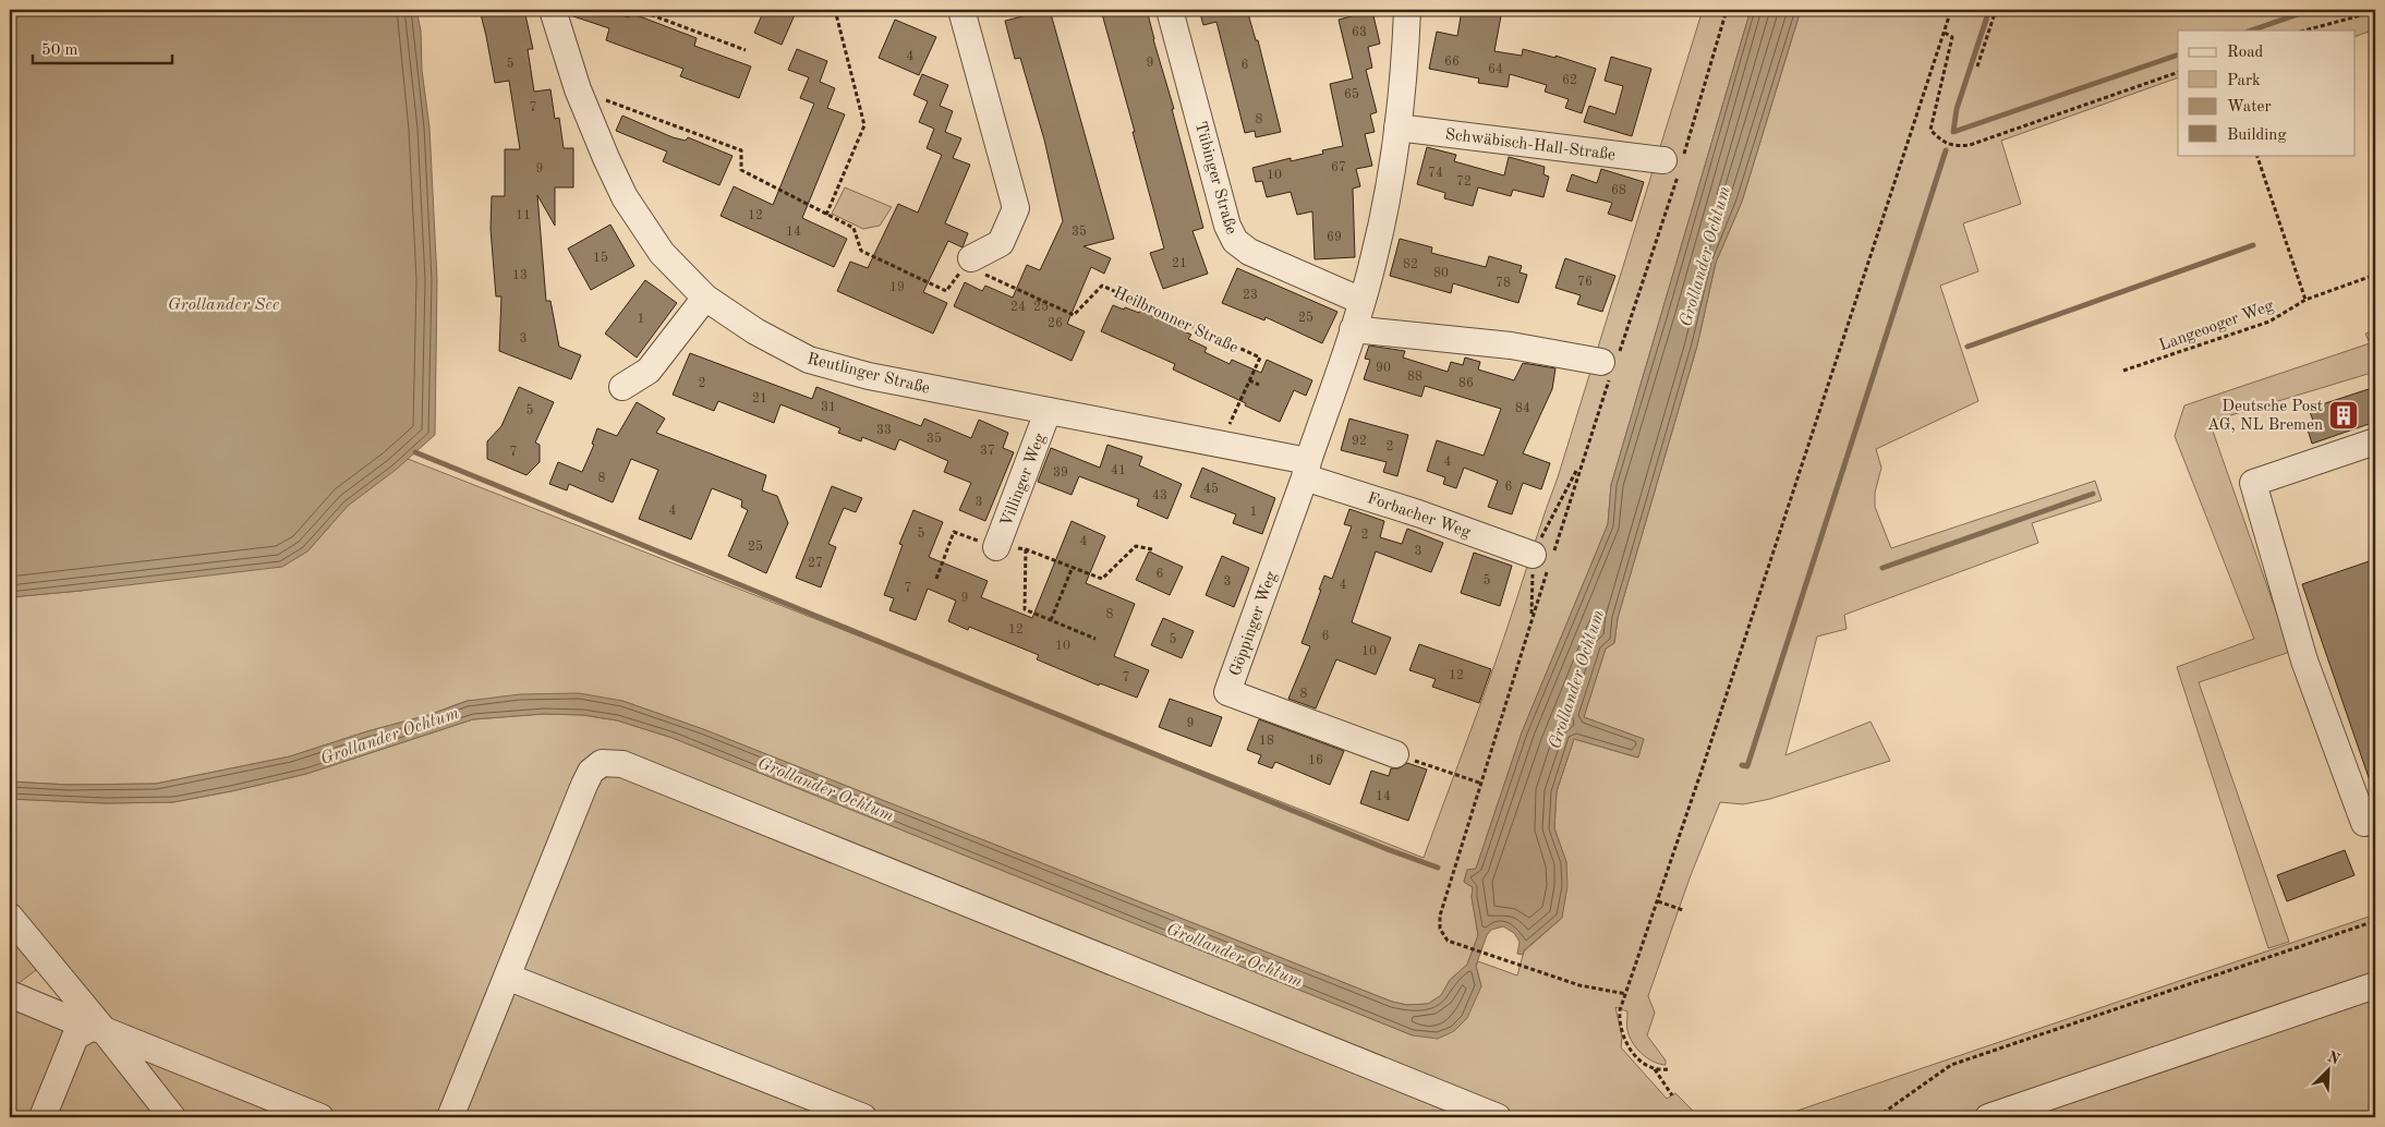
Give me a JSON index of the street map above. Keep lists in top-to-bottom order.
{
  "streets": {
    "street": [
      "Schwäbisch-Hall-Straße",
      "Tübinger Straße",
      "Reutlinger Straße",
      "Villinger Weg",
      "Forbacher Weg",
      "Göppinger Weg"
    ],
    "path": ["Heilbronner Straße", "Langeooger Weg"]
  },
  "crossings": [
    ["Reutlinger Straße", "Villinger Weg"],
    ["Reutlinger Straße", "Forbacher Weg"],
    ["Reutlinger Straße", "Göppinger Weg"],
    ["Forbacher Weg", "Göppinger Weg"]
  ],
  "water": ["Grollander Ochtum", "Grollander See"],
  "places": {
    "building": ["Deutsche Post AG, NL Bremen"]
  },
  "house_numbers": [
    "63",
    "4",
    "66",
    "9",
    "5",
    "6",
    "64",
    "62",
    "65",
    "7",
    "8",
    "67",
    "9",
    "74",
    "10",
    "72",
    "68",
    "11",
    "12",
    "14",
    "35",
    "69",
    "15",
    "21",
    "82",
    "80",
    "13",
    "76",
    "78",
    "19",
    "23",
    "24",
    "25",
    "25",
    "1",
    "26",
    "3",
    "90",
    "88",
    "2",
    "86",
    "21",
    "31",
    "84",
    "5",
    "33",
    "35",
    "92",
    "2",
    "37",
    "7",
    "4",
    "41",
    "39",
    "8",
    "6",
    "45",
    "43",
    "3",
    "4",
    "1",
    "5",
    "2",
    "4",
    "25",
    "3",
    "27",
    "6",
    "5",
    "3",
    "4",
    "7",
    "9",
    "8",
    "12",
    "6",
    "5",
    "10",
    "10",
    "12",
    "7",
    "8",
    "9",
    "18",
    "16",
    "14"
  ],
  "legend": [
    "Road",
    "Park",
    "Water",
    "Building"
  ],
  "scale_bar": "50 m",
  "north": "top right"
}
